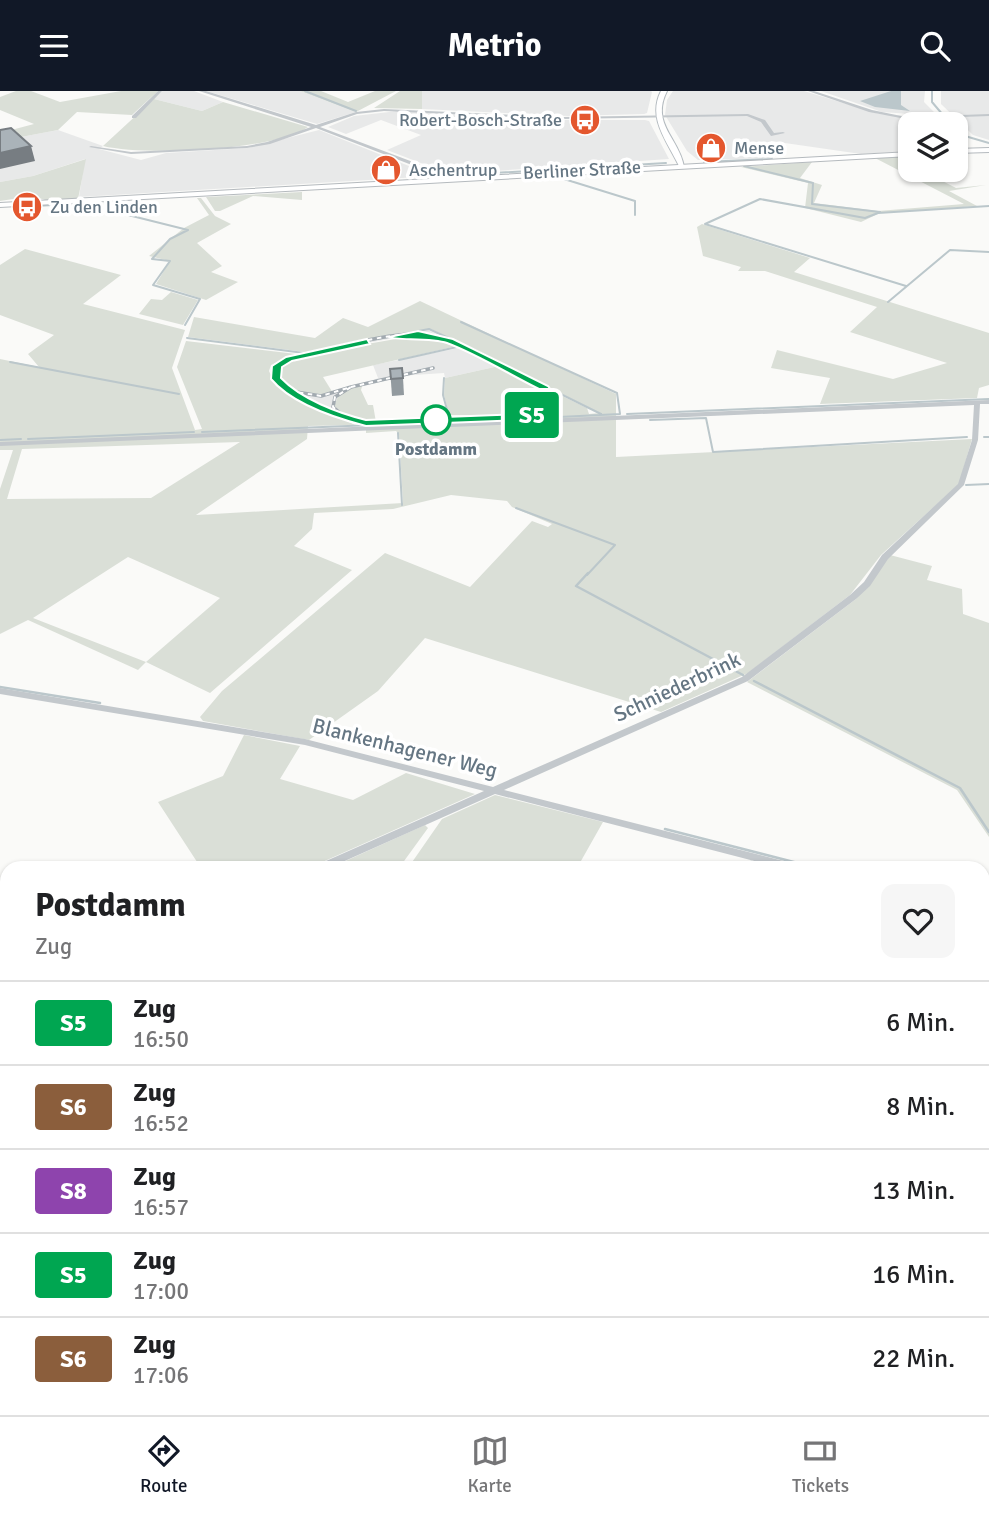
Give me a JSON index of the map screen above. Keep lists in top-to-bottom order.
{
  "streets": {
    "main road": ["Berliner Straße"],
    "street": ["Schniederbrink", "Blankenhagener Weg"]
  },
  "crossings": [
    ["Schniederbrink", "Blankenhagener Weg"]
  ],
  "places": {
    "bus stop": ["Robert-Bosch-Straße", "Zu den Linden"],
    "shop": ["Mense", "Aschentrup"],
    "other": ["Postdamm"]
  },
  "page": {
    "header": "Metrio",
    "on_map": "S5",
    "heading": ["Postdamm", "Zug"],
    "list": [
      {
        "mark": "S5",
        "name": "Zug",
        "note": "16:50",
        "value": "6 Min."
      },
      {
        "mark": "S6",
        "name": "Zug",
        "note": "16:52",
        "value": "8 Min."
      },
      {
        "mark": "S8",
        "name": "Zug",
        "note": "16:57",
        "value": "13 Min."
      },
      {
        "mark": "S5",
        "name": "Zug",
        "note": "17:00",
        "value": "16 Min."
      },
      {
        "mark": "S6",
        "name": "Zug",
        "note": "17:06",
        "value": "22 Min."
      }
    ],
    "tabs": ["Route", "Karte", "Tickets"]
  }
}
